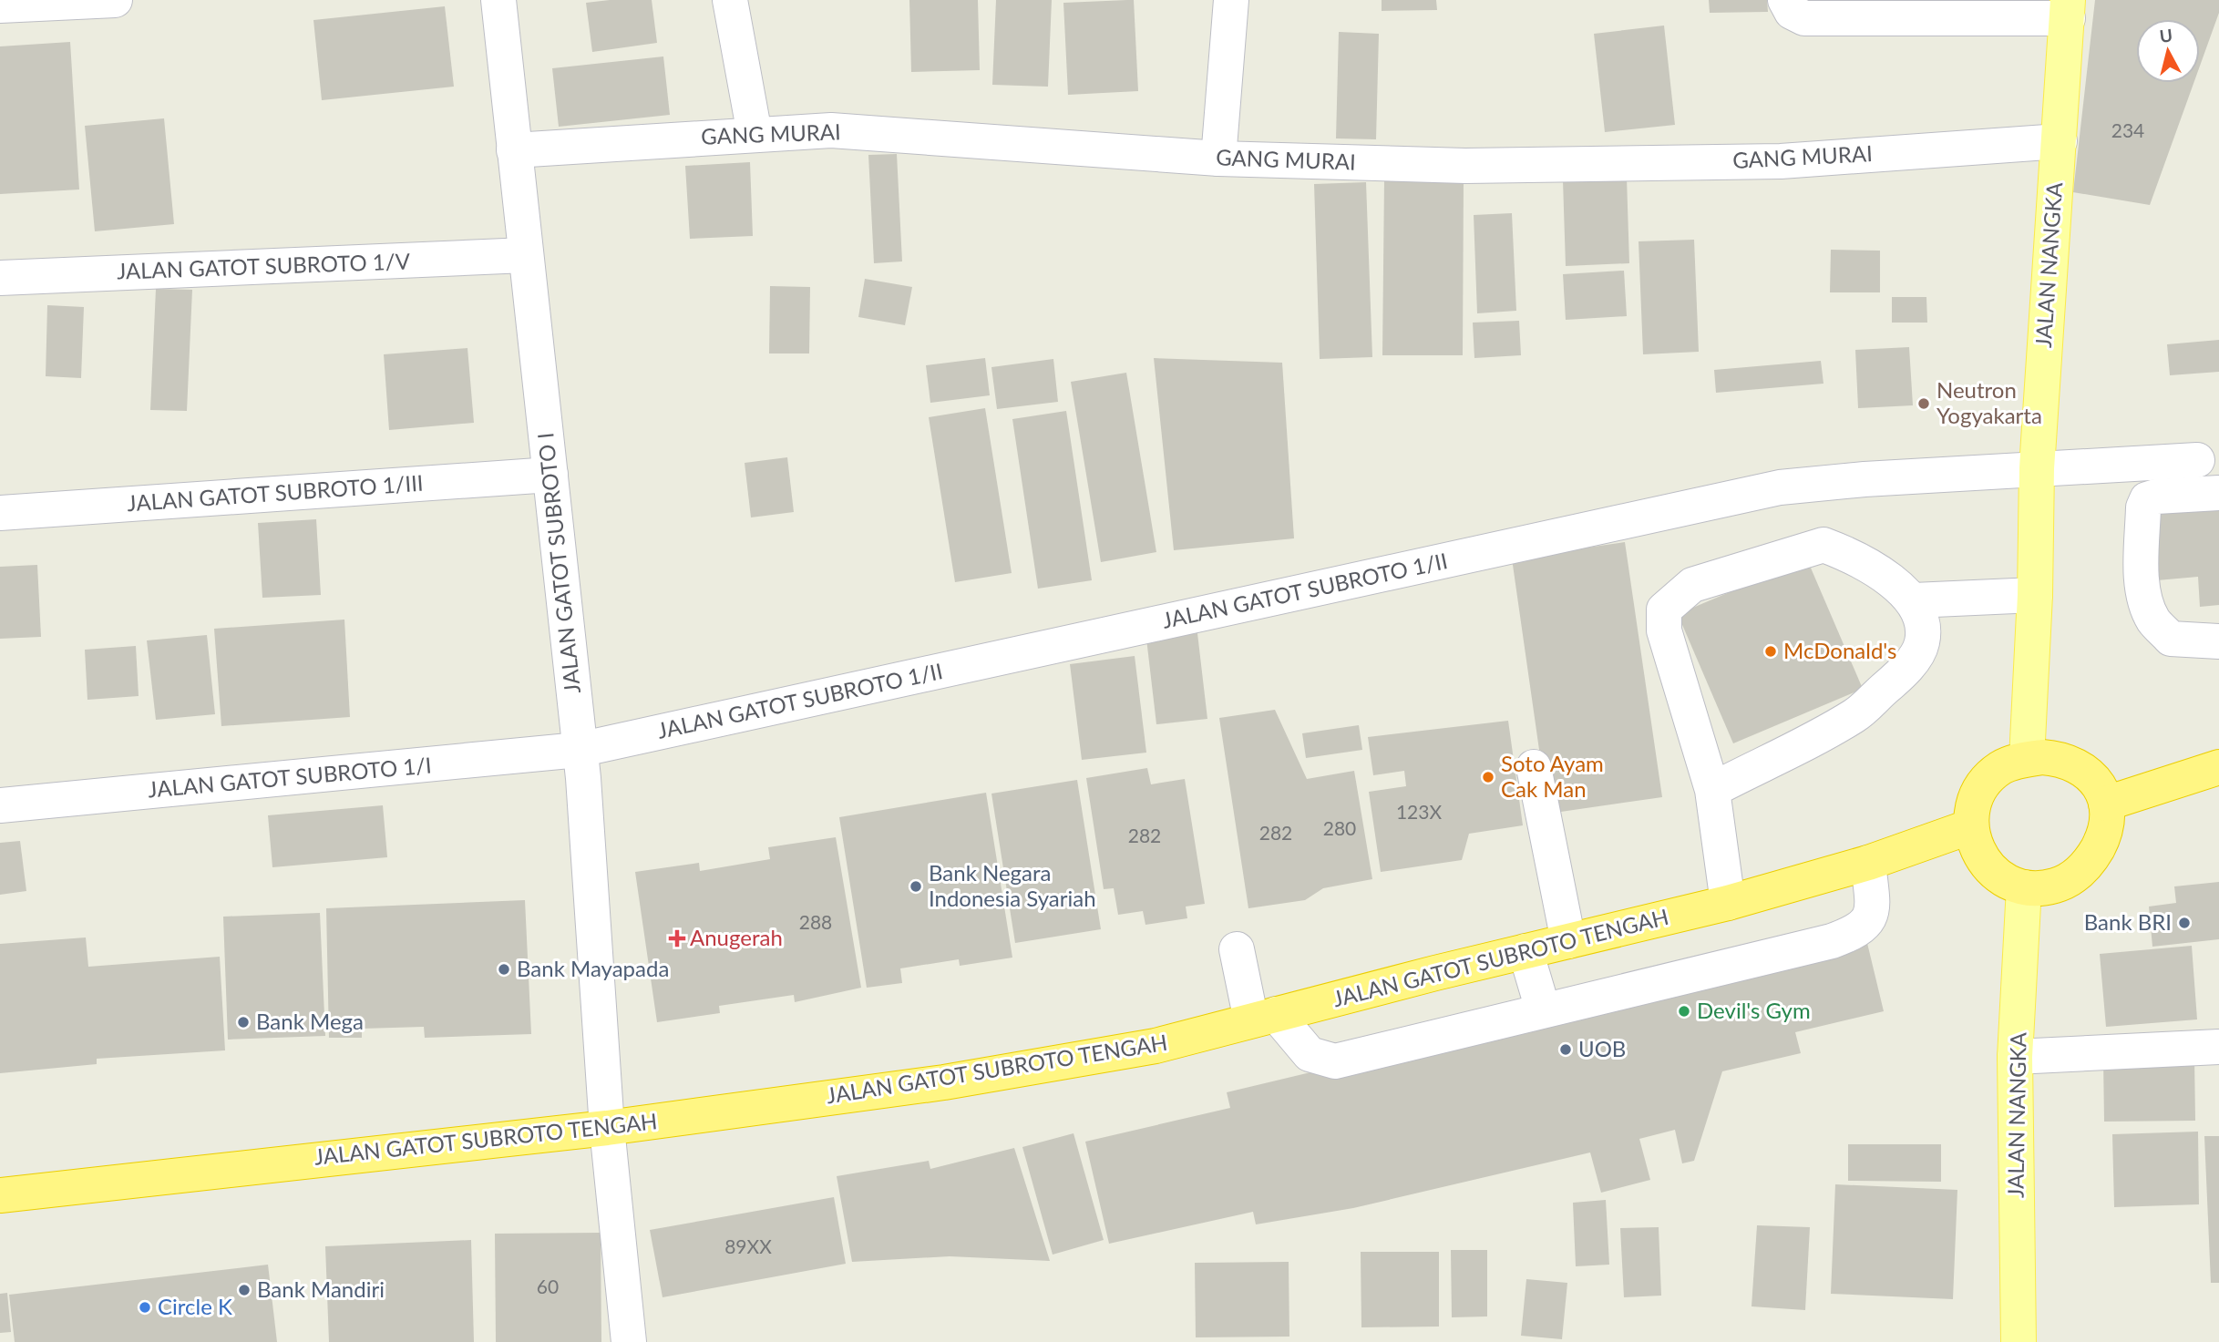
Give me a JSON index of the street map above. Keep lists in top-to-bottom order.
{
  "streets": {
    "highway": ["JALAN GATOT SUBROTO TENGAH"],
    "main road": ["JALAN NANGKA"],
    "street": [
      "GANG MURAI",
      "JALAN GATOT SUBROTO 1/V",
      "JALAN GATOT SUBROTO 1/III",
      "JALAN GATOT SUBROTO I",
      "JALAN GATOT SUBROTO 1/II",
      "JALAN GATOT SUBROTO 1/I"
    ]
  },
  "crossings": [
    ["GANG MURAI", "JALAN NANGKA"],
    ["GANG MURAI", "JALAN GATOT SUBROTO I"],
    ["JALAN NANGKA", "JALAN GATOT SUBROTO 1/II"],
    ["JALAN NANGKA", "JALAN GATOT SUBROTO TENGAH"],
    ["JALAN GATOT SUBROTO 1/V", "JALAN GATOT SUBROTO I"],
    ["JALAN GATOT SUBROTO 1/III", "JALAN GATOT SUBROTO I"],
    ["JALAN GATOT SUBROTO I", "JALAN GATOT SUBROTO 1/II"],
    ["JALAN GATOT SUBROTO I", "JALAN GATOT SUBROTO 1/I"],
    ["JALAN GATOT SUBROTO I", "JALAN GATOT SUBROTO TENGAH"],
    ["JALAN GATOT SUBROTO 1/II", "JALAN GATOT SUBROTO 1/I"]
  ],
  "places": {
    "other": [
      "Neutron Yogyakarta",
      "McDonald's",
      "Soto Ayam Cak Man",
      "Bank Negara Indonesia Syariah",
      "Bank BRI",
      "Bank Mayapada",
      "Devil's Gym",
      "Bank Mega",
      "UOB",
      "Bank Mandiri",
      "Circle K"
    ],
    "health": ["Anugerah"]
  },
  "house_numbers": [
    "234",
    "123X",
    "280",
    "282",
    "282",
    "288",
    "89XX",
    "60"
  ],
  "north": "top"
}
